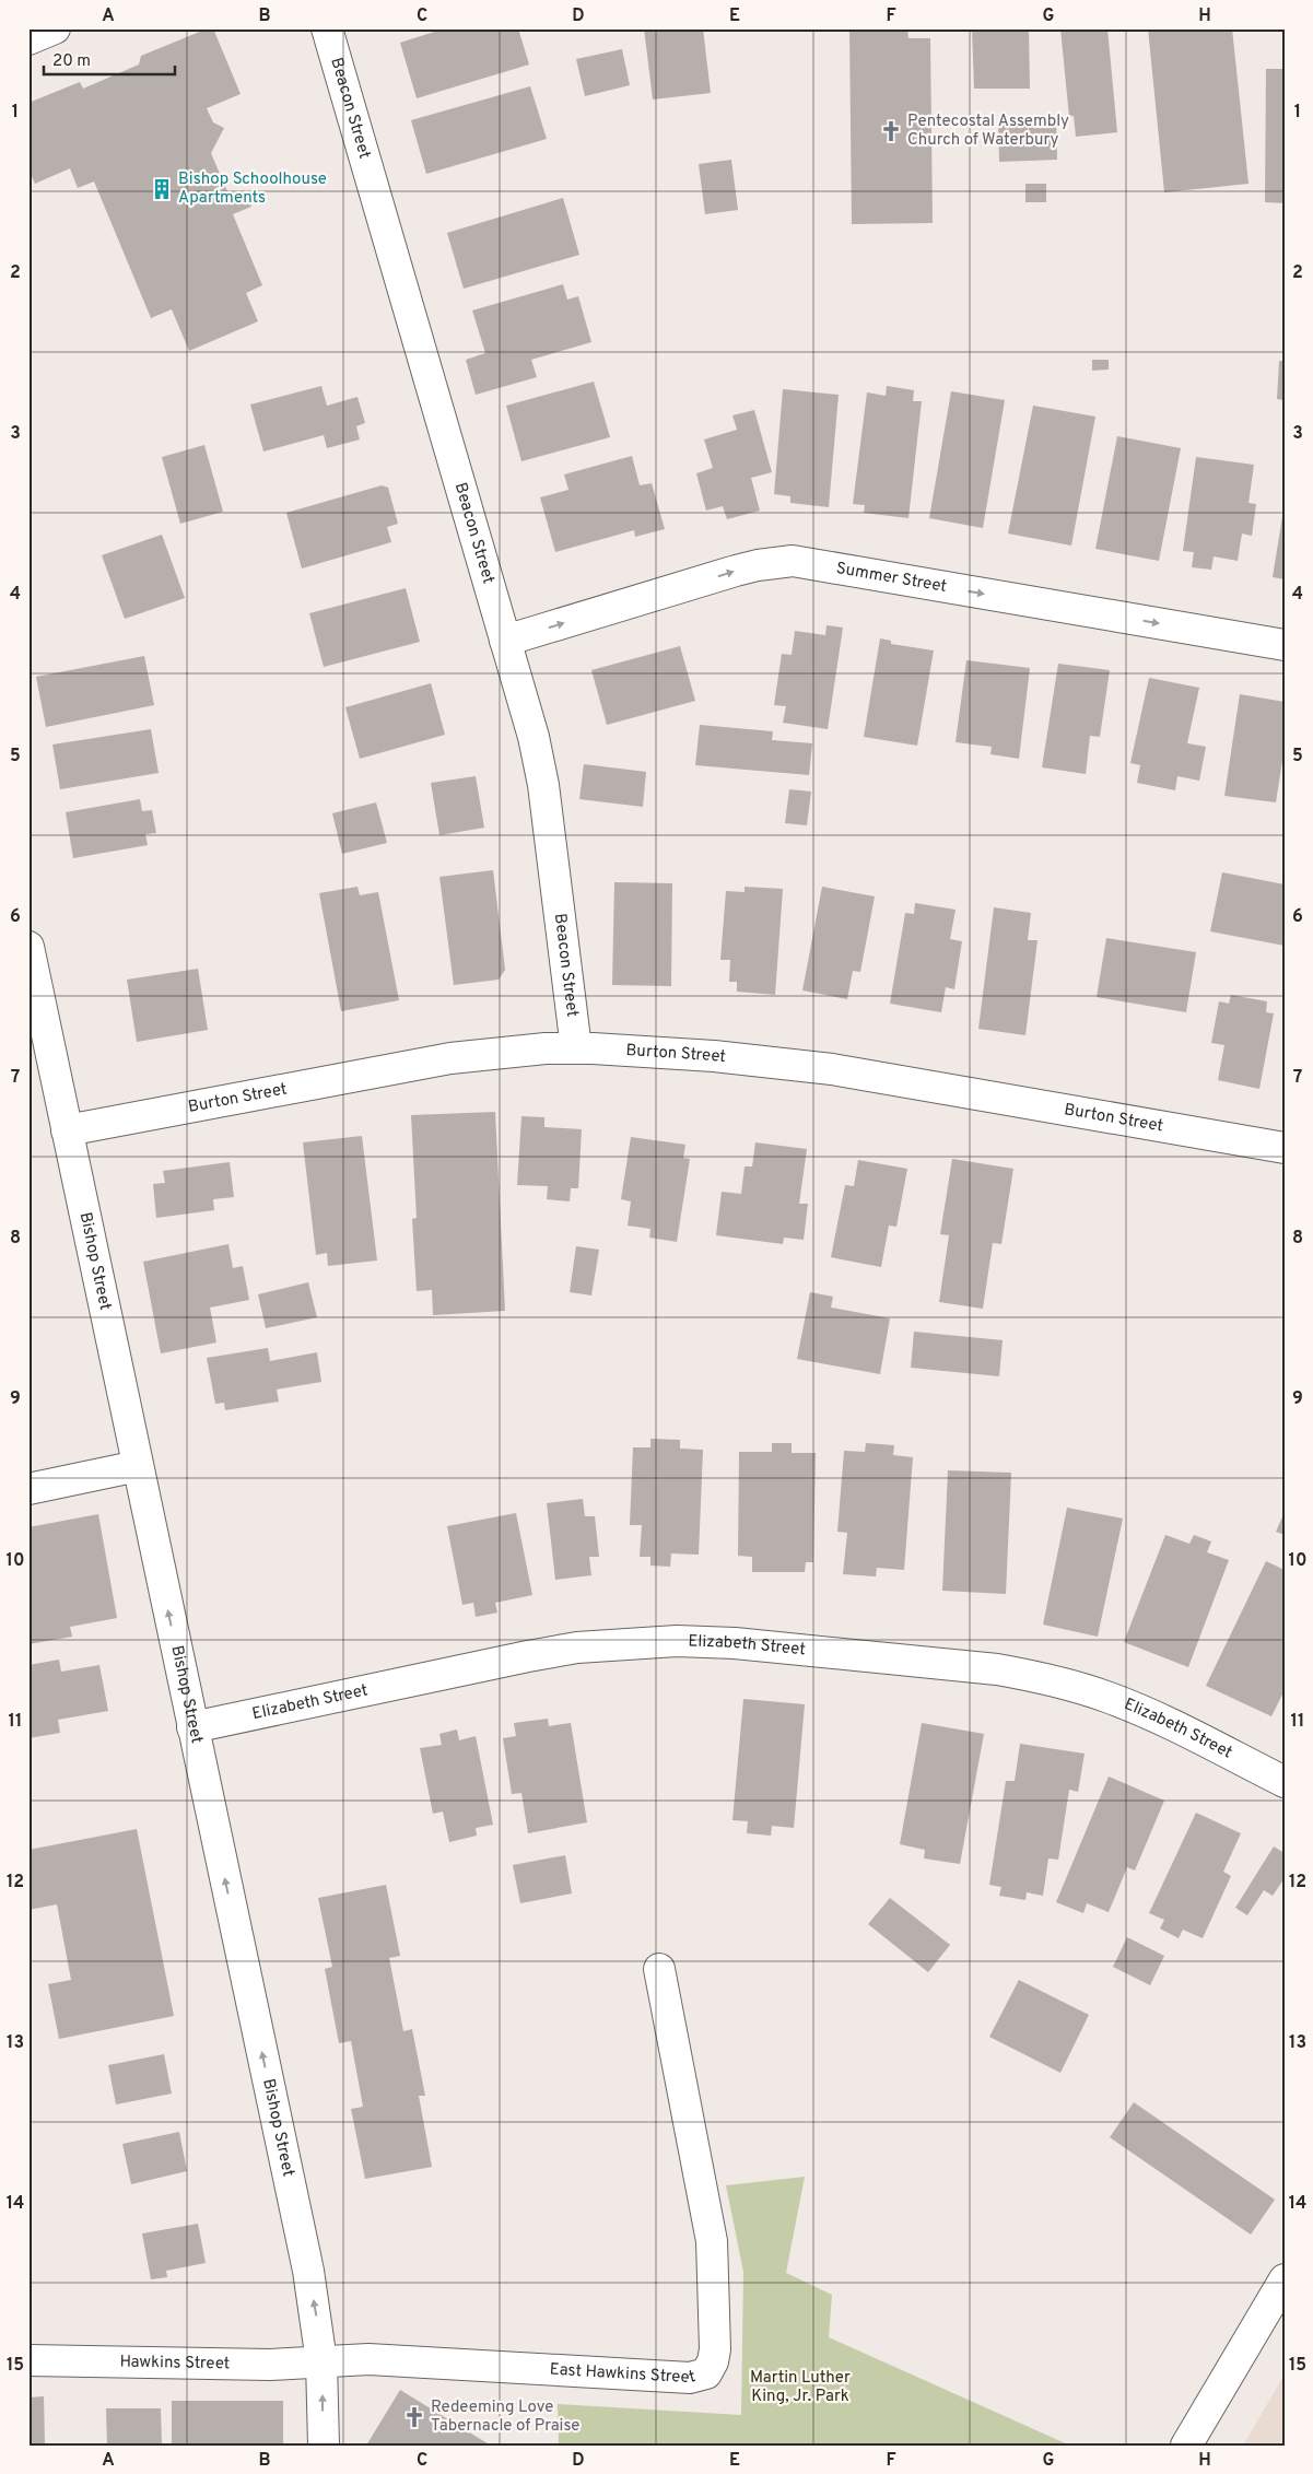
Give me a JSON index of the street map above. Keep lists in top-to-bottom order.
{
  "streets": {
    "street": [
      "Beacon Street",
      "Summer Street",
      "Burton Street",
      "Bishop Street",
      "Elizabeth Street",
      "Hawkins Street",
      "East Hawkins Street"
    ]
  },
  "crossings": [
    ["Beacon Street", "Summer Street"],
    ["Beacon Street", "Burton Street"],
    ["Burton Street", "Bishop Street"],
    ["Bishop Street", "Elizabeth Street"],
    ["Bishop Street", "Hawkins Street"],
    ["Bishop Street", "East Hawkins Street"],
    ["Hawkins Street", "East Hawkins Street"]
  ],
  "one_way": ["Summer Street", "Bishop Street"],
  "parks": ["Martin Luther King, Jr. Park"],
  "places": {
    "church": ["Pentecostal Assembly Church of Waterbury", "Redeeming Love Tabernacle of Praise"],
    "building": ["Bishop Schoolhouse Apartments"]
  },
  "scale_bar": "20 m",
  "grid": {
    "columns": [
      "A",
      "B",
      "C",
      "D",
      "E",
      "F",
      "G",
      "H"
    ],
    "rows": [
      "1",
      "2",
      "3",
      "4",
      "5",
      "6",
      "7",
      "8",
      "9",
      "10",
      "11",
      "12",
      "13",
      "14",
      "15"
    ]
  }
}
